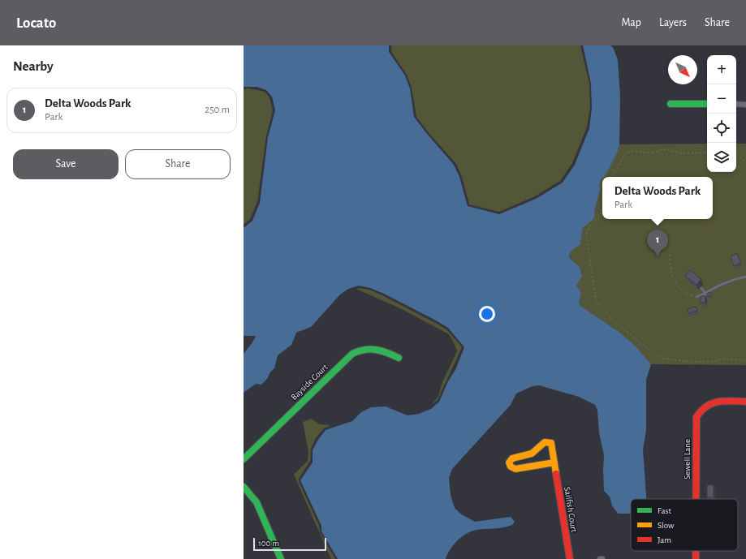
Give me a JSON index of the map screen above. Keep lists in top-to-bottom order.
{
  "streets": {
    "street": ["Bayside Court", "Sewell Lane", "Sailfish Court"]
  },
  "legend": ["Fast", "Slow", "Jam"],
  "scale_bar": "100 m",
  "north": "bottom right",
  "page": {
    "header": "Locato",
    "nav": ["Map", "Layers", "Share"],
    "heading": "Nearby",
    "map_buttons": ["+", "−"],
    "list": [
      {
        "mark": "1",
        "name": "Delta Woods Park",
        "note": "Park",
        "value": "250 m"
      }
    ],
    "buttons": ["Save", "Share"],
    "popup": ["Delta Woods Park", "Park"],
    "pins": "1",
    "scale": "100 m"
  }
}
